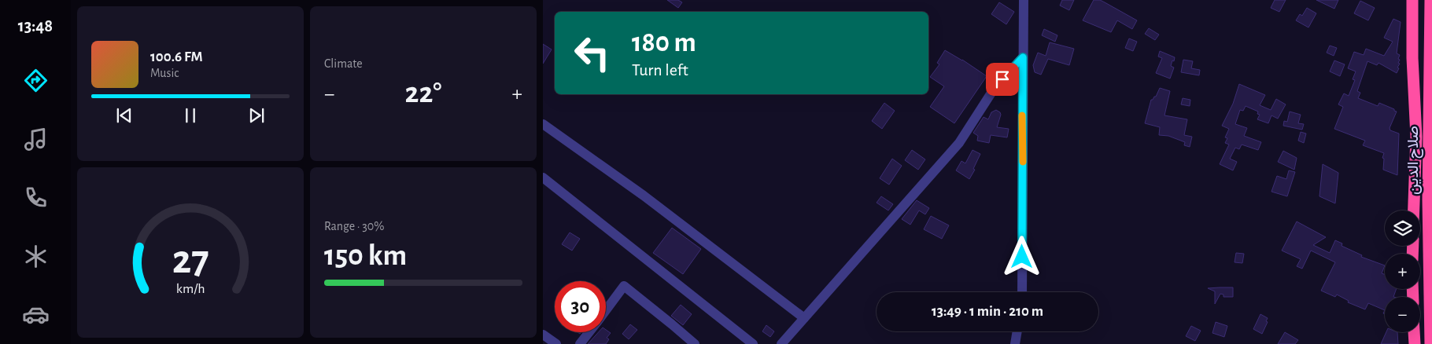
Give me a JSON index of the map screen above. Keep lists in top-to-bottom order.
{
  "streets": {
    "highway": ["صلاح الدين"]
  },
  "page": {
    "tabs": "13:48",
    "tile": [
      "Climate",
      ["Range · 30%", "150 km"]
    ],
    "turn": ["180 m", "Turn left"],
    "song": ["100.6 FM", "Music"],
    "heat": ["−", "22°", "+"],
    "map_buttons": ["+", "−"],
    "limit": "30",
    "trip": "13:49 · 1 min · 210 m",
    "gauge": ["27", "km/h"]
  }
}
